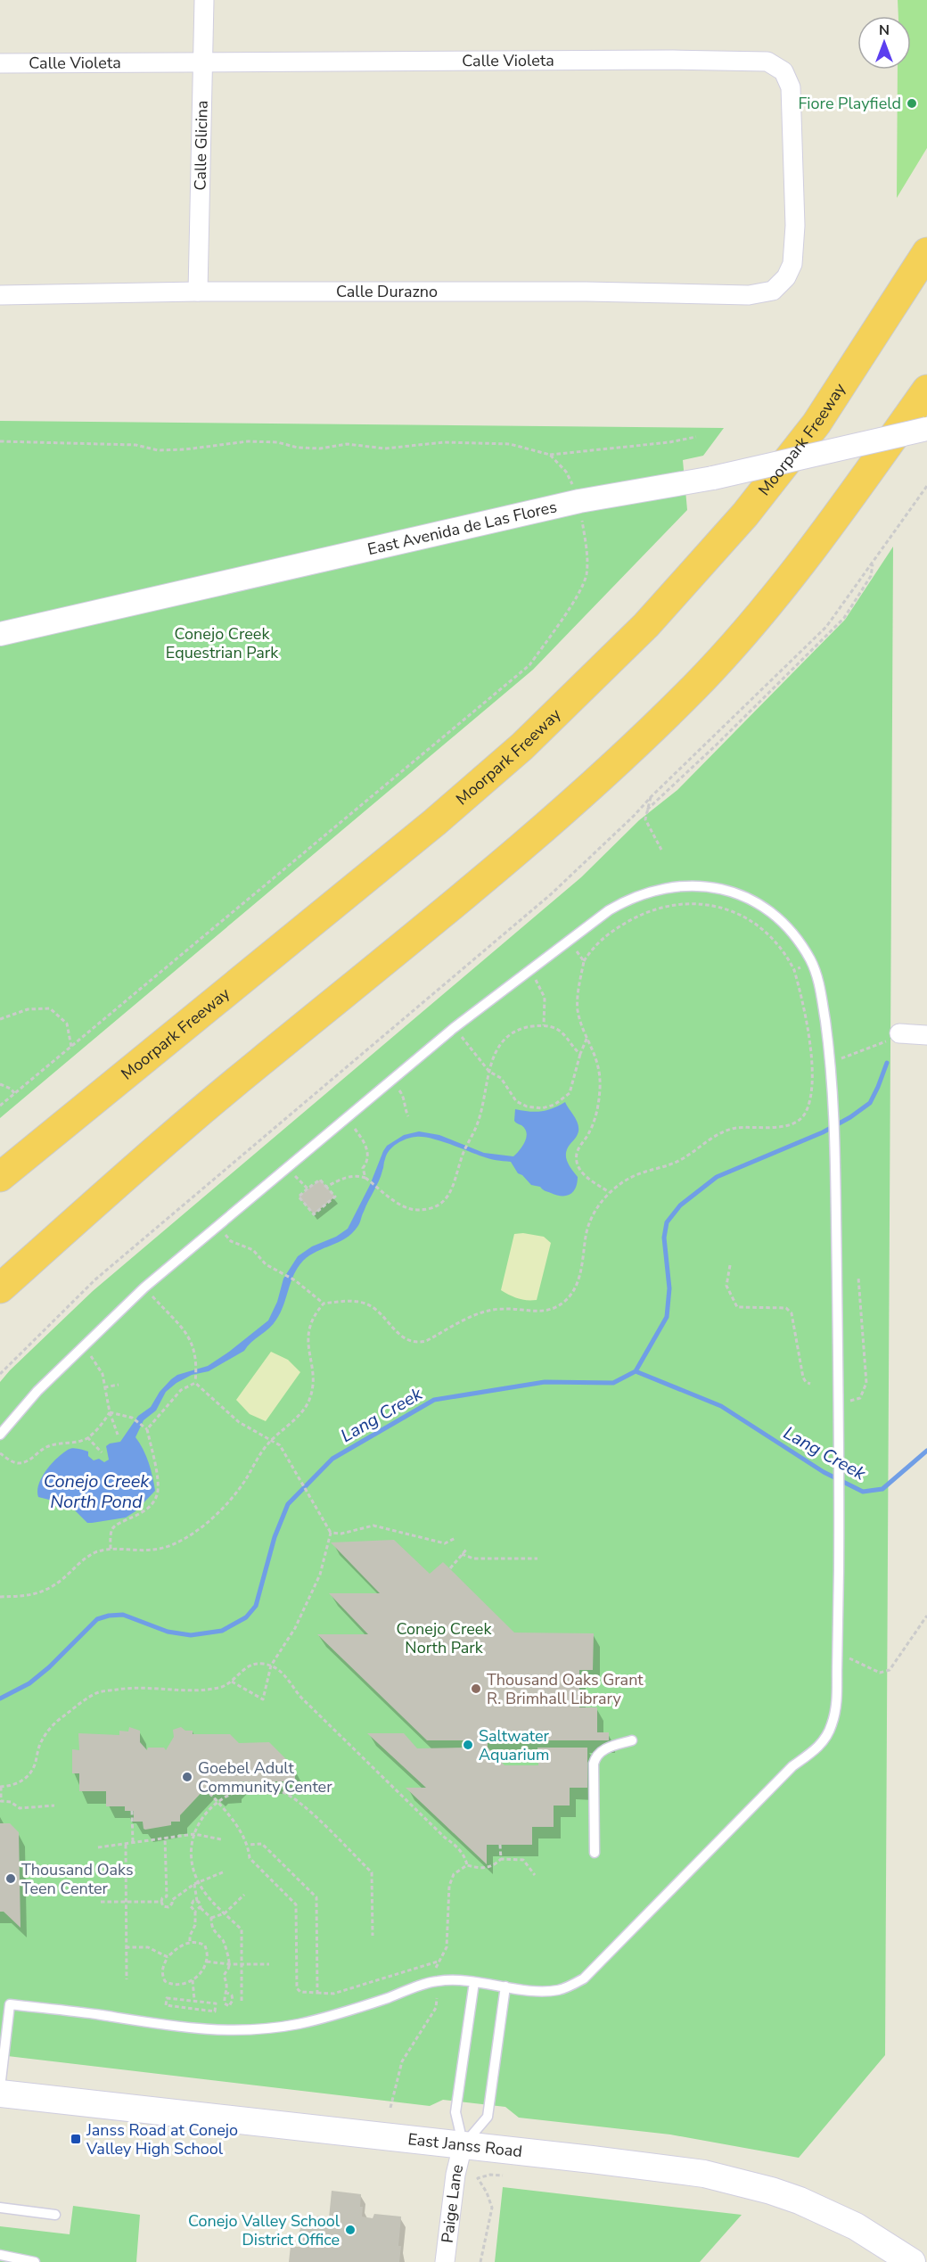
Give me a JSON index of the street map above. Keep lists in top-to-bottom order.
{
  "streets": {
    "highway": ["Moorpark Freeway"],
    "main road": ["East Janss Road"],
    "street": [
      "Calle Violeta",
      "Calle Glicina",
      "Calle Durazno",
      "East Avenida de Las Flores",
      "Paige Lane"
    ]
  },
  "crossings": [
    ["Calle Violeta", "Calle Glicina"],
    ["Calle Violeta", "Calle Durazno"],
    ["Calle Glicina", "Calle Durazno"],
    ["East Janss Road", "Paige Lane"]
  ],
  "water": ["Lang Creek", "Conejo Creek North Pond"],
  "parks": ["Conejo Creek Equestrian Park", "Conejo Creek North Park"],
  "places": {
    "other": [
      "Fiore Playfield",
      "Thousand Oaks Grant R. Brimhall Library",
      "Saltwater Aquarium",
      "Goebel Adult Community Center",
      "Thousand Oaks Teen Center",
      "Conejo Valley School District Office"
    ],
    "transit": ["Janss Road at Conejo Valley High School"]
  },
  "north": "top"
}
